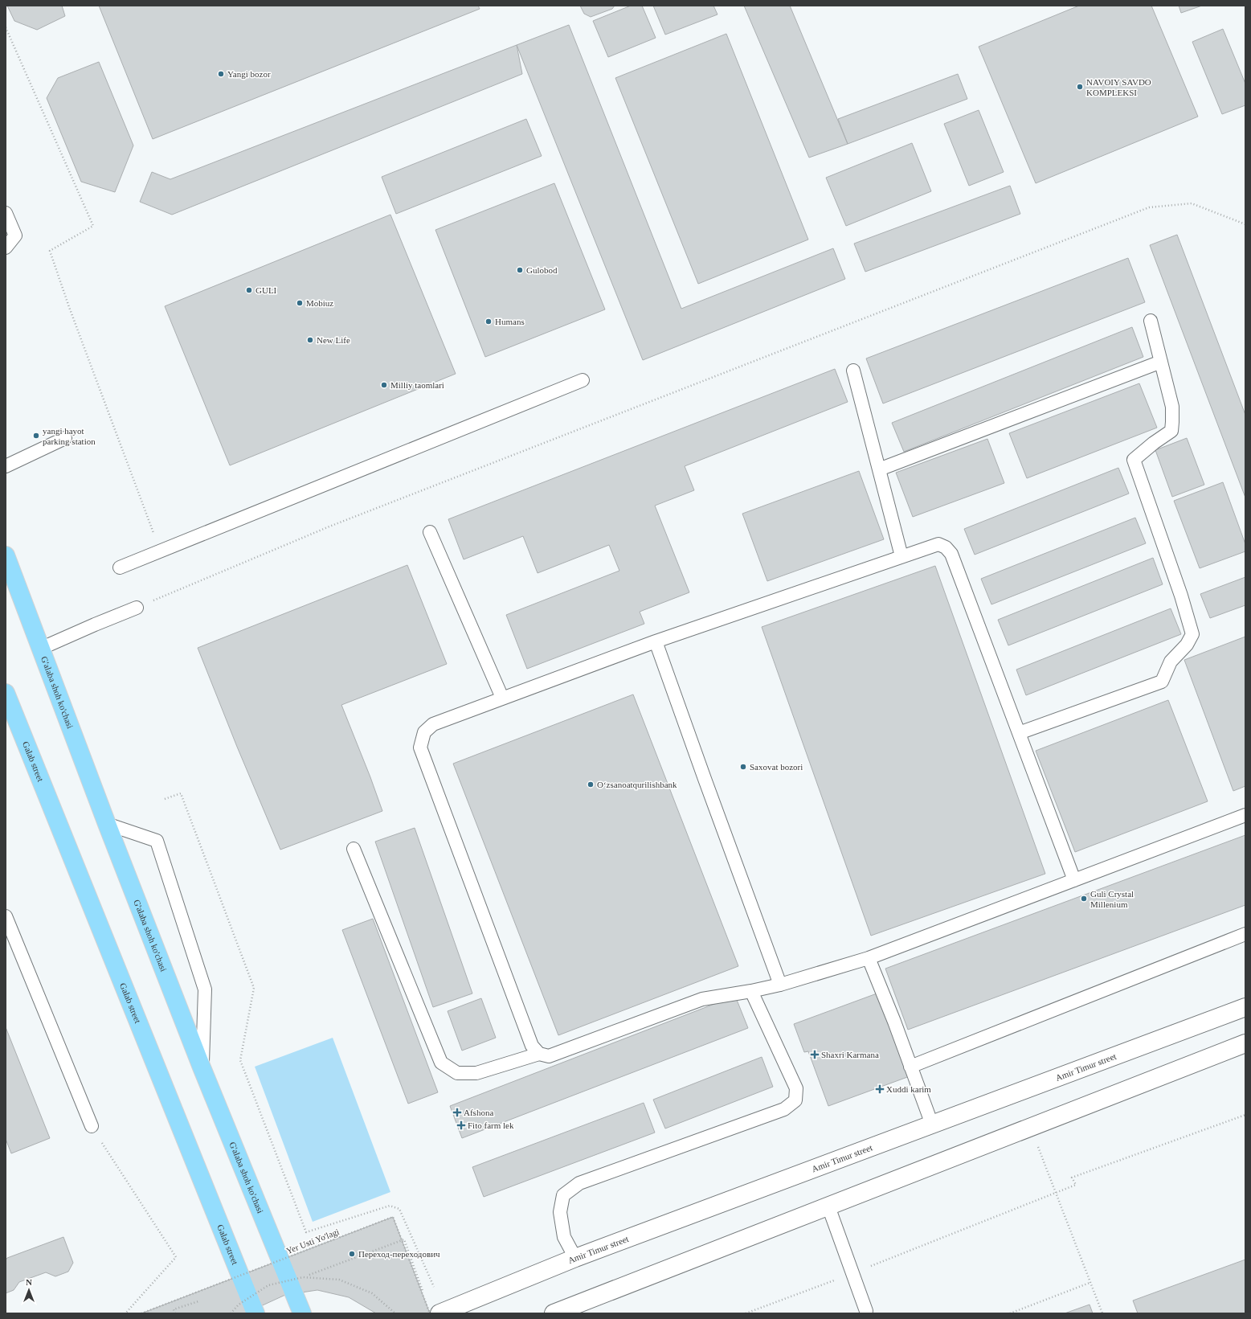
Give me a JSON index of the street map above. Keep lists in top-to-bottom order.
{
  "streets": {
    "main road": ["G'alaba shoh ko'chasi", "Galab street", "Amir Timur street"],
    "path": ["Yer Usti Yo'lagi"]
  },
  "places": {
    "other": [
      "Yangi bozor",
      "NAVOIY SAVDO KOMPLEKSI",
      "Gulobod",
      "GULI",
      "Mobiuz",
      "Humans",
      "New Life",
      "Milliy taomlari",
      "yangi hayot parking station",
      "Saxovat bozori",
      "Oʻzsanoatqurilishbank",
      "Guli Crystal Millenium",
      "Переход-переходович"
    ],
    "health": [
      "Shaxri Karmana",
      "Xuddi karim",
      "Afshona",
      "Fito farm lek"
    ]
  },
  "north": "top"
}
